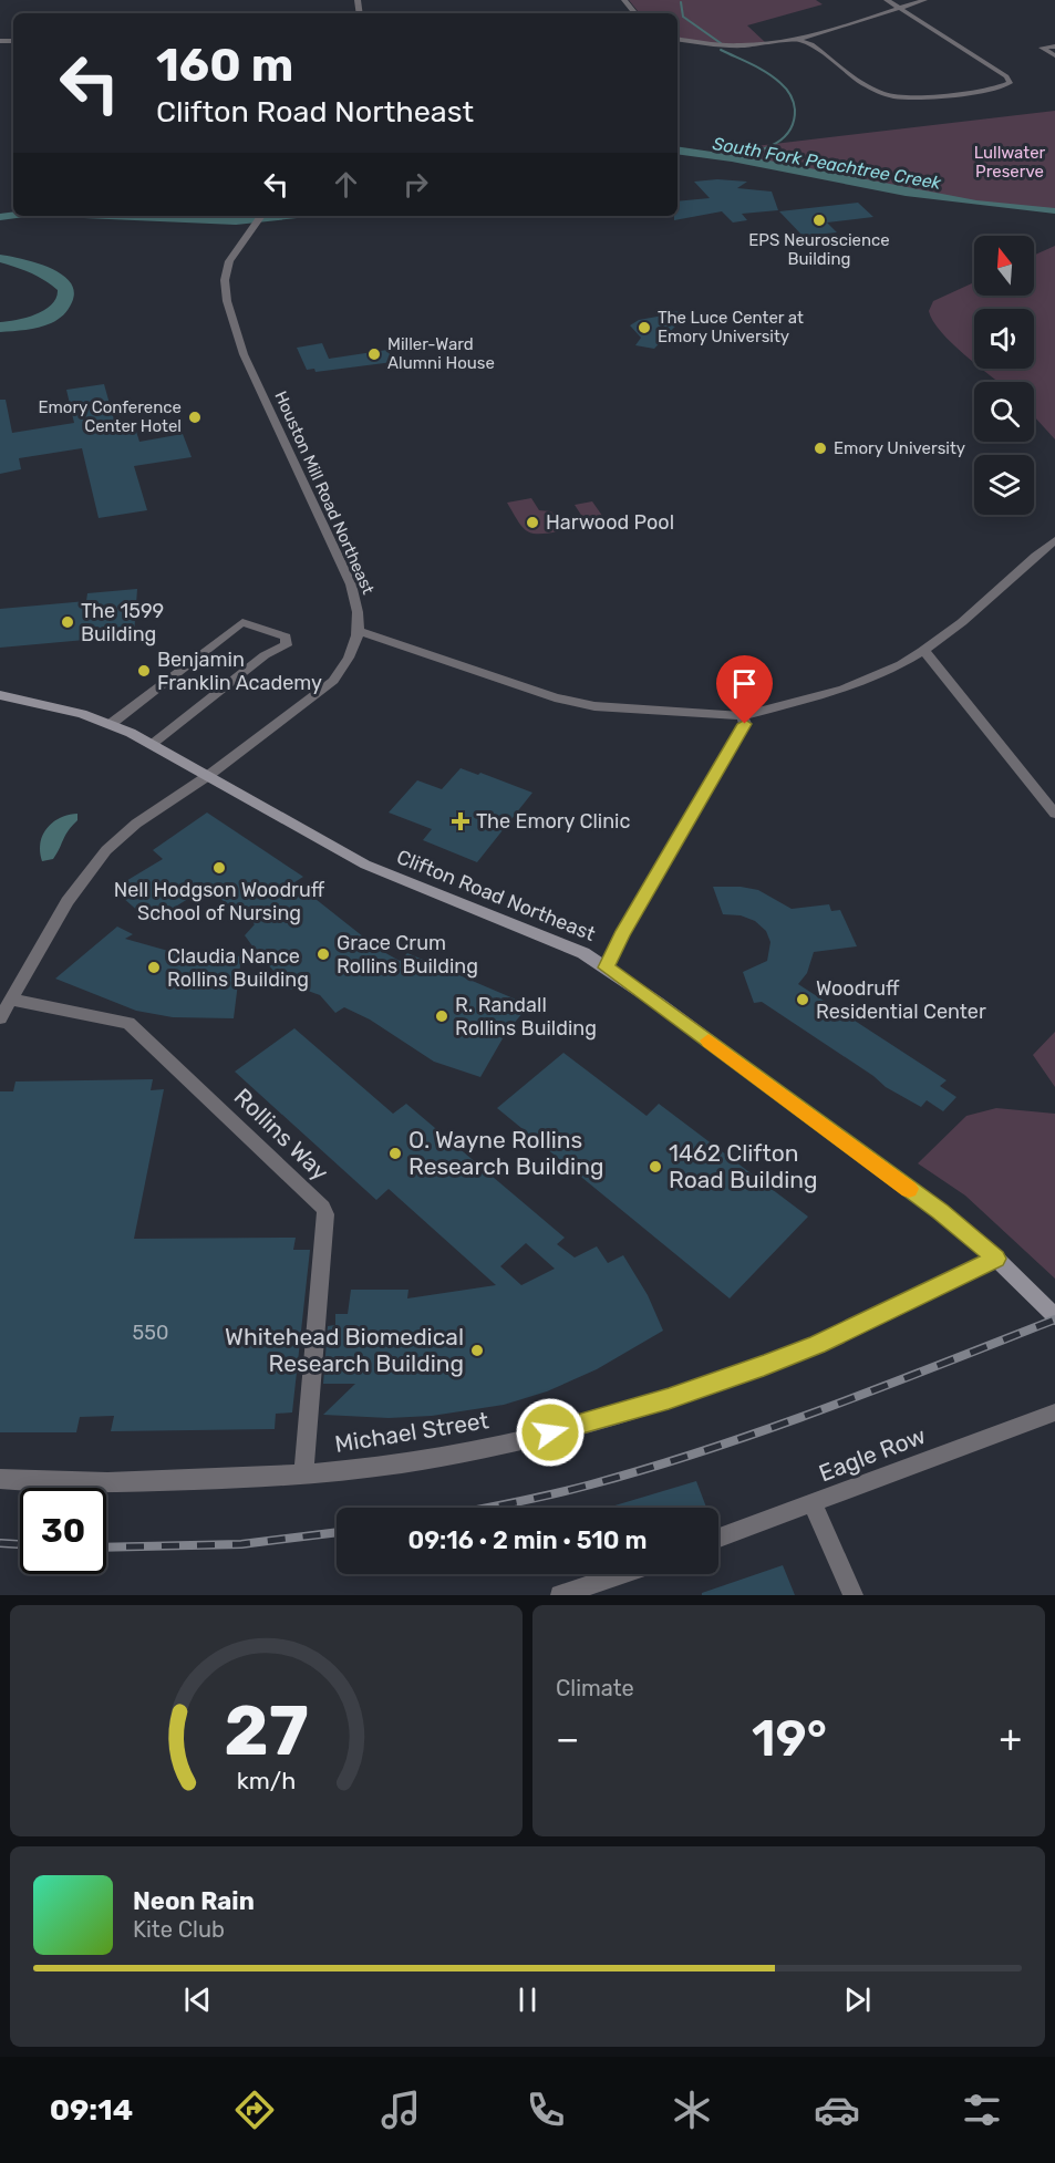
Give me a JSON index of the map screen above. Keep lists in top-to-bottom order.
{
  "streets": {
    "main road": ["Clifton Road Northeast"],
    "street": [
      "Houston Mill Road Northeast",
      "Rollins Way",
      "Michael Street",
      "Eagle Row"
    ]
  },
  "crossings": [
    ["Clifton Road Northeast", "Michael Street"],
    ["Rollins Way", "Michael Street"]
  ],
  "water": ["South Fork Peachtree Creek"],
  "parks": ["Lullwater Preserve"],
  "places": {
    "other": [
      "EPS Neuroscience Building",
      "The Luce Center at Emory University",
      "Miller-Ward Alumni House",
      "Emory Conference Center Hotel",
      "Emory University",
      "Harwood Pool",
      "The 1599 Building",
      "Benjamin Franklin Academy",
      "Nell Hodgson Woodruff School of Nursing",
      "Grace Crum Rollins Building",
      "Claudia Nance Rollins Building",
      "Woodruff Residential Center",
      "R. Randall Rollins Building",
      "O. Wayne Rollins Research Building",
      "1462 Clifton Road Building",
      "Whitehead Biomedical Research Building"
    ],
    "health": ["The Emory Clinic"]
  },
  "house_numbers": ["550"],
  "north": "top",
  "page": {
    "turn": ["160 m", "Clifton Road Northeast"],
    "limit": "30",
    "trip": "09:16 · 2 min · 510 m",
    "tile": "Climate",
    "heat": ["−", "19°", "+"],
    "song": ["Neon Rain", "Kite Club"],
    "tabs": "09:14",
    "gauge": ["27", "km/h"]
  }
}
